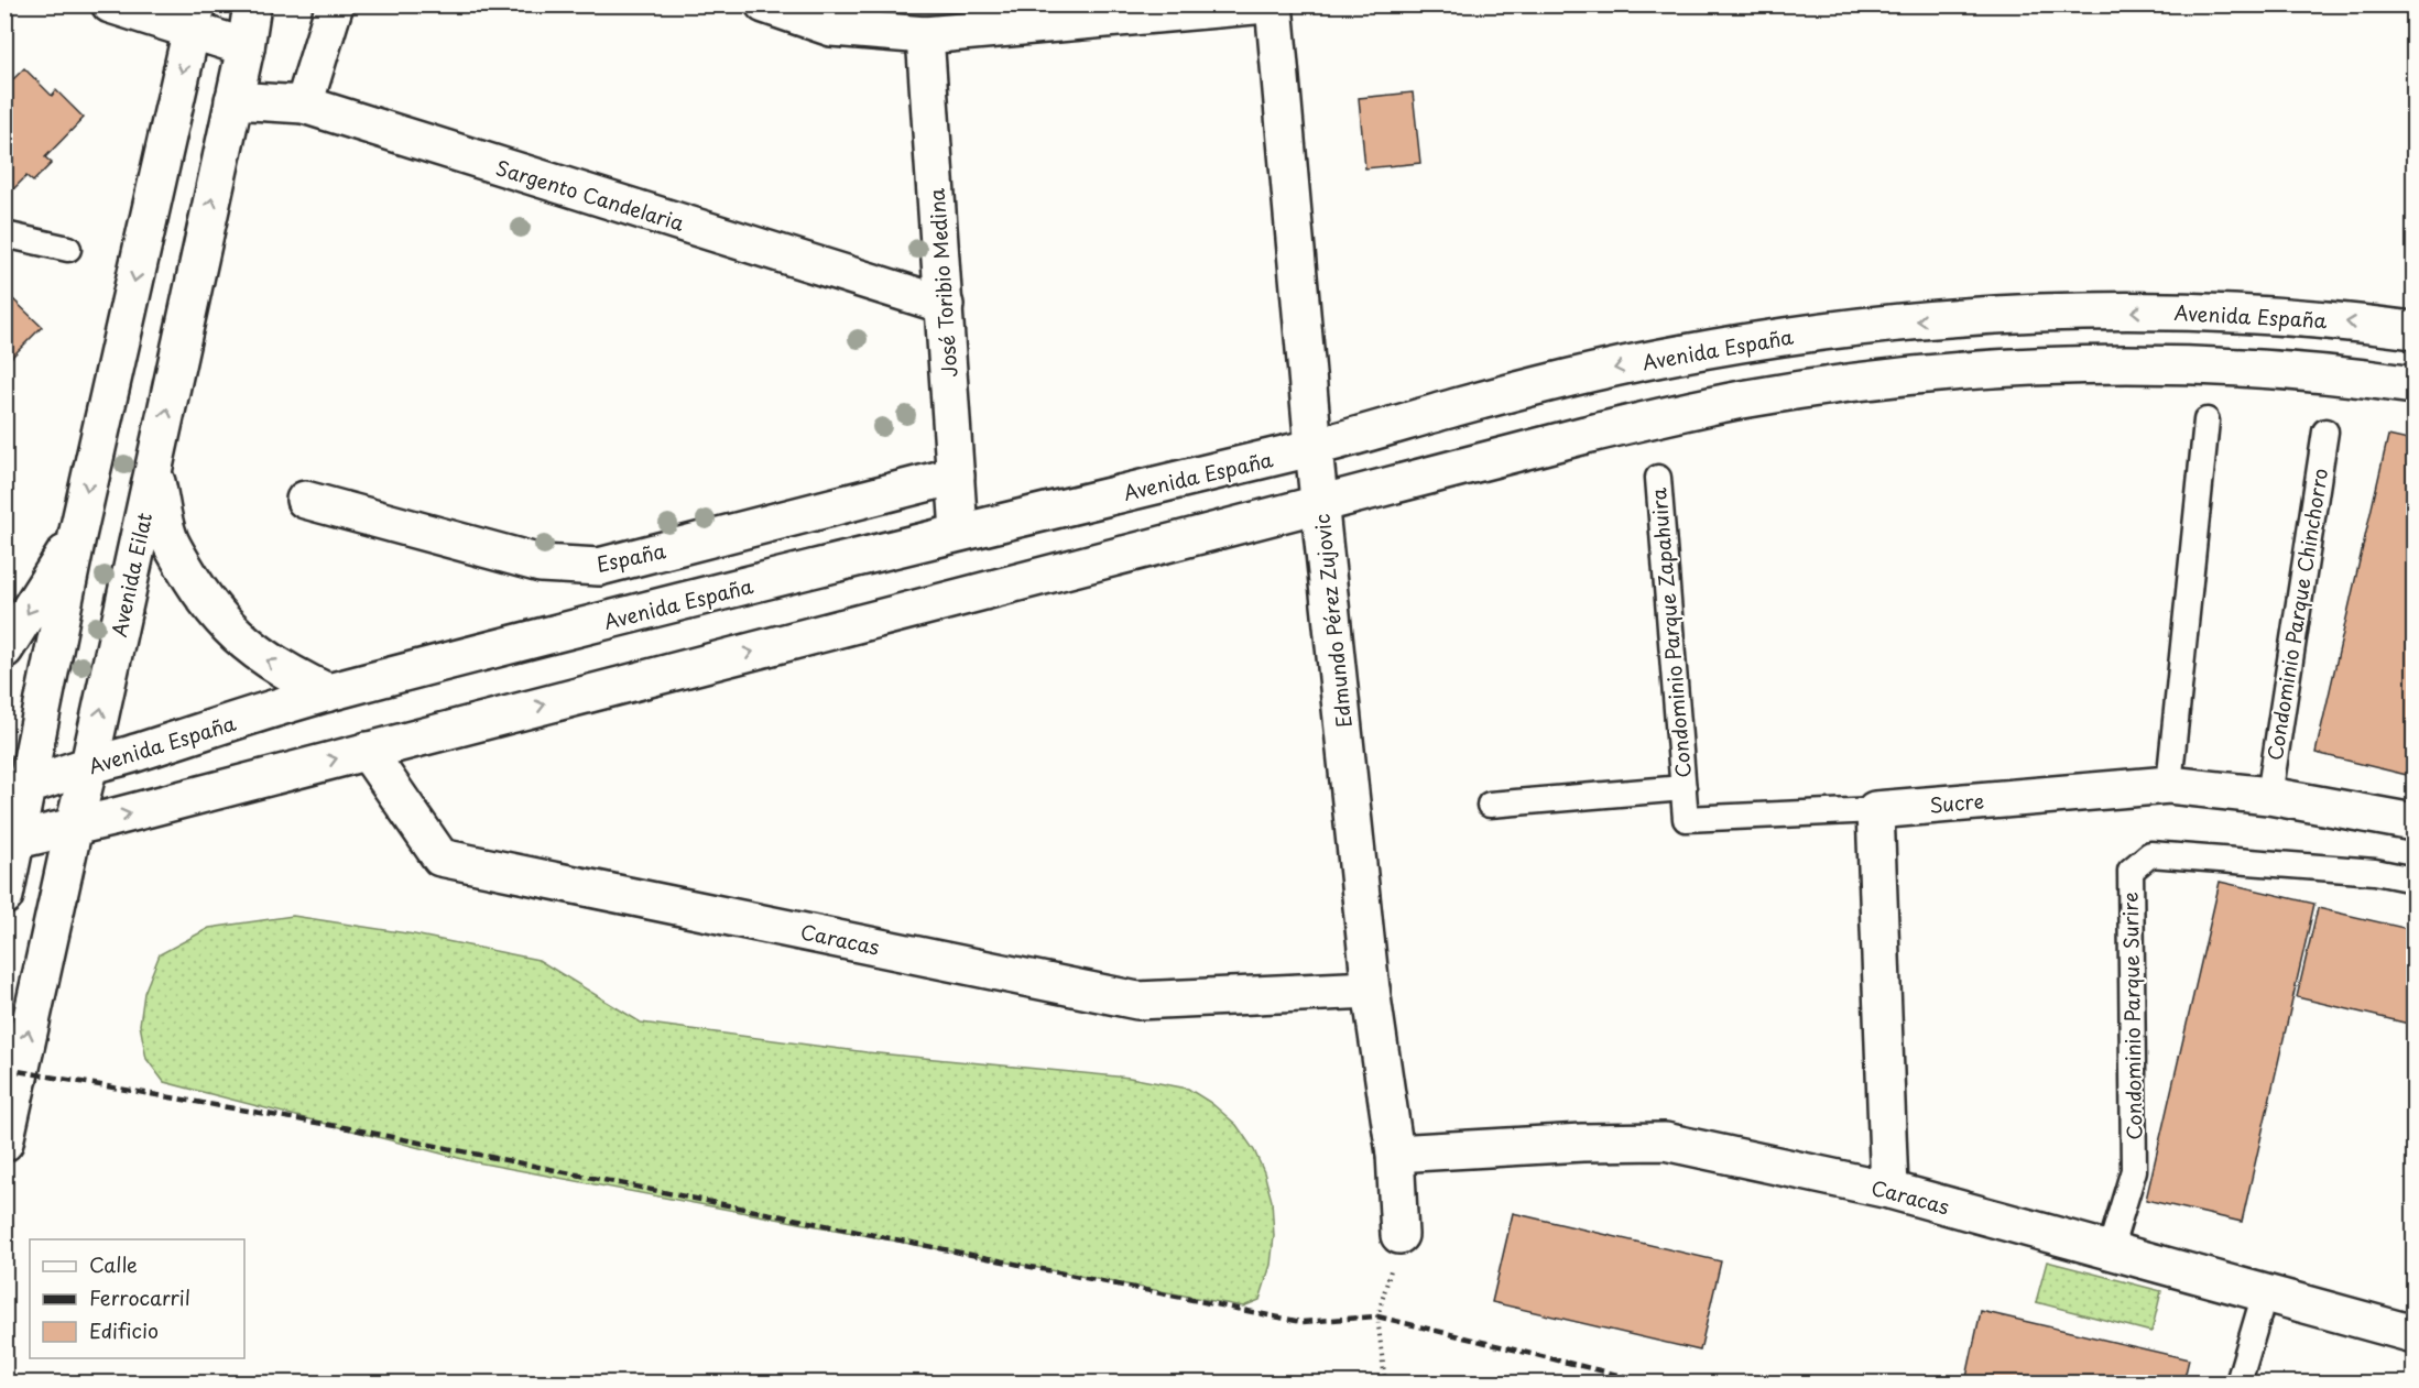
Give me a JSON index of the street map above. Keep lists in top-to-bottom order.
{
  "streets": {
    "street": [
      "Sargento Candelaria",
      "José Toribio Medina",
      "Avenida España",
      "España",
      "Avenida Eilat",
      "Edmundo Pérez Zujovic",
      "Sucre",
      "Caracas"
    ],
    "lane": ["Condominio Parque Chinchorro", "Condominio Parque Zapahuira", "Condominio Parque Surire"]
  },
  "crossings": [
    ["Sargento Candelaria", "José Toribio Medina"],
    ["Sargento Candelaria", "Avenida Eilat"],
    ["José Toribio Medina", "Avenida España"],
    ["José Toribio Medina", "España"],
    ["Avenida España", "Avenida Eilat"],
    ["Avenida España", "Edmundo Pérez Zujovic"],
    ["Condominio Parque Chinchorro", "Sucre"],
    ["Edmundo Pérez Zujovic", "Caracas"],
    ["Condominio Parque Zapahuira", "Sucre"],
    ["Caracas", "Condominio Parque Surire"]
  ],
  "legend": ["Calle", "Ferrocarril", "Edificio"]
}
